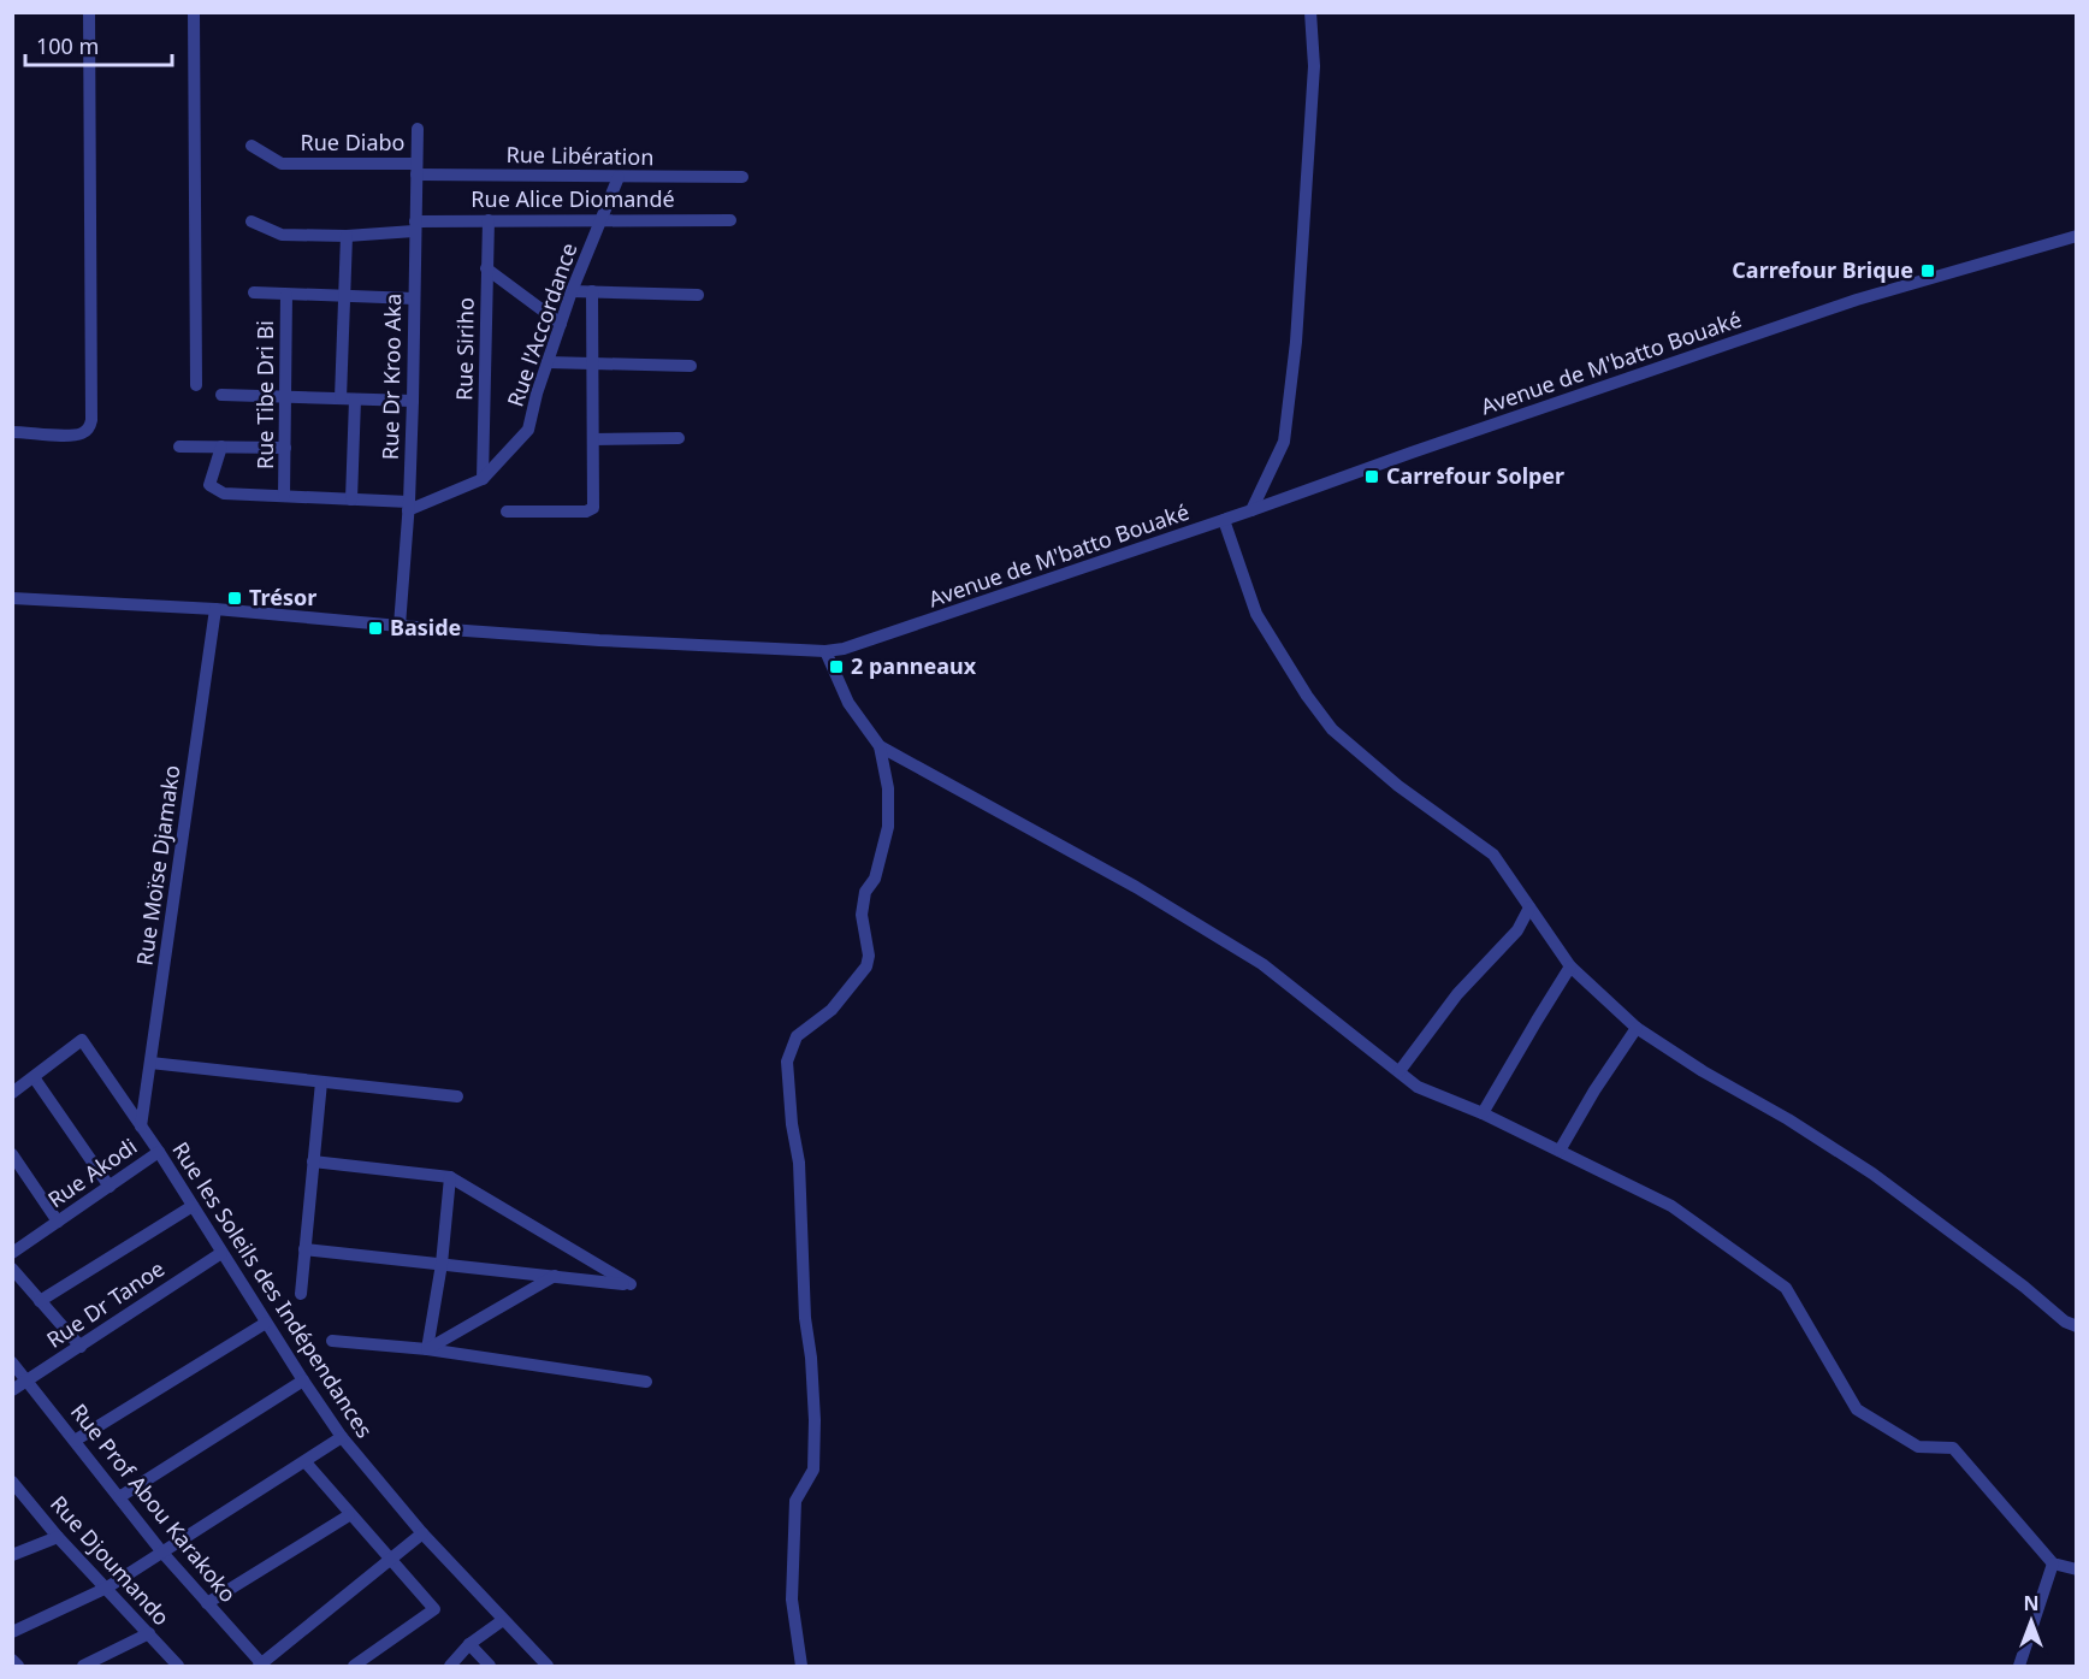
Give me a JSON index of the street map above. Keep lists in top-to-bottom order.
{
  "streets": {
    "street": [
      "Rue Diabo",
      "Rue Libération",
      "Rue Alice Diomandé",
      "Rue l'Accordance",
      "Rue Siriho",
      "Avenue de M'batto Bouaké",
      "Rue Dr Kroo Aka",
      "Rue Tibe Dri Bi",
      "Rue Moïse Djamako",
      "Rue Akodi",
      "Rue les Soleils des Indépendances",
      "Rue Dr Tanoe",
      "Rue Prof Abou Karakoko",
      "Rue Djoumando"
    ]
  },
  "crossings": [
    ["Rue Diabo", "Rue Libération"],
    ["Rue Diabo", "Rue Dr Kroo Aka"],
    ["Rue Libération", "Rue l'Accordance"],
    ["Rue Libération", "Rue Dr Kroo Aka"],
    ["Rue Alice Diomandé", "Rue l'Accordance"],
    ["Rue Alice Diomandé", "Rue Siriho"],
    ["Rue Alice Diomandé", "Rue Dr Kroo Aka"],
    ["Rue l'Accordance", "Rue Siriho"],
    ["Rue l'Accordance", "Rue Dr Kroo Aka"],
    ["Avenue de M'batto Bouaké", "Rue Dr Kroo Aka"],
    ["Avenue de M'batto Bouaké", "Rue Moïse Djamako"],
    ["Rue Moïse Djamako", "Rue les Soleils des Indépendances"],
    ["Rue Akodi", "Rue les Soleils des Indépendances"],
    ["Rue les Soleils des Indépendances", "Rue Dr Tanoe"],
    ["Rue Dr Tanoe", "Rue Prof Abou Karakoko"]
  ],
  "places": {
    "transit": [
      "Carrefour Brique",
      "Carrefour Solper",
      "Trésor",
      "Baside",
      "2 panneaux"
    ]
  },
  "scale_bar": "100 m",
  "north": "top"
}
